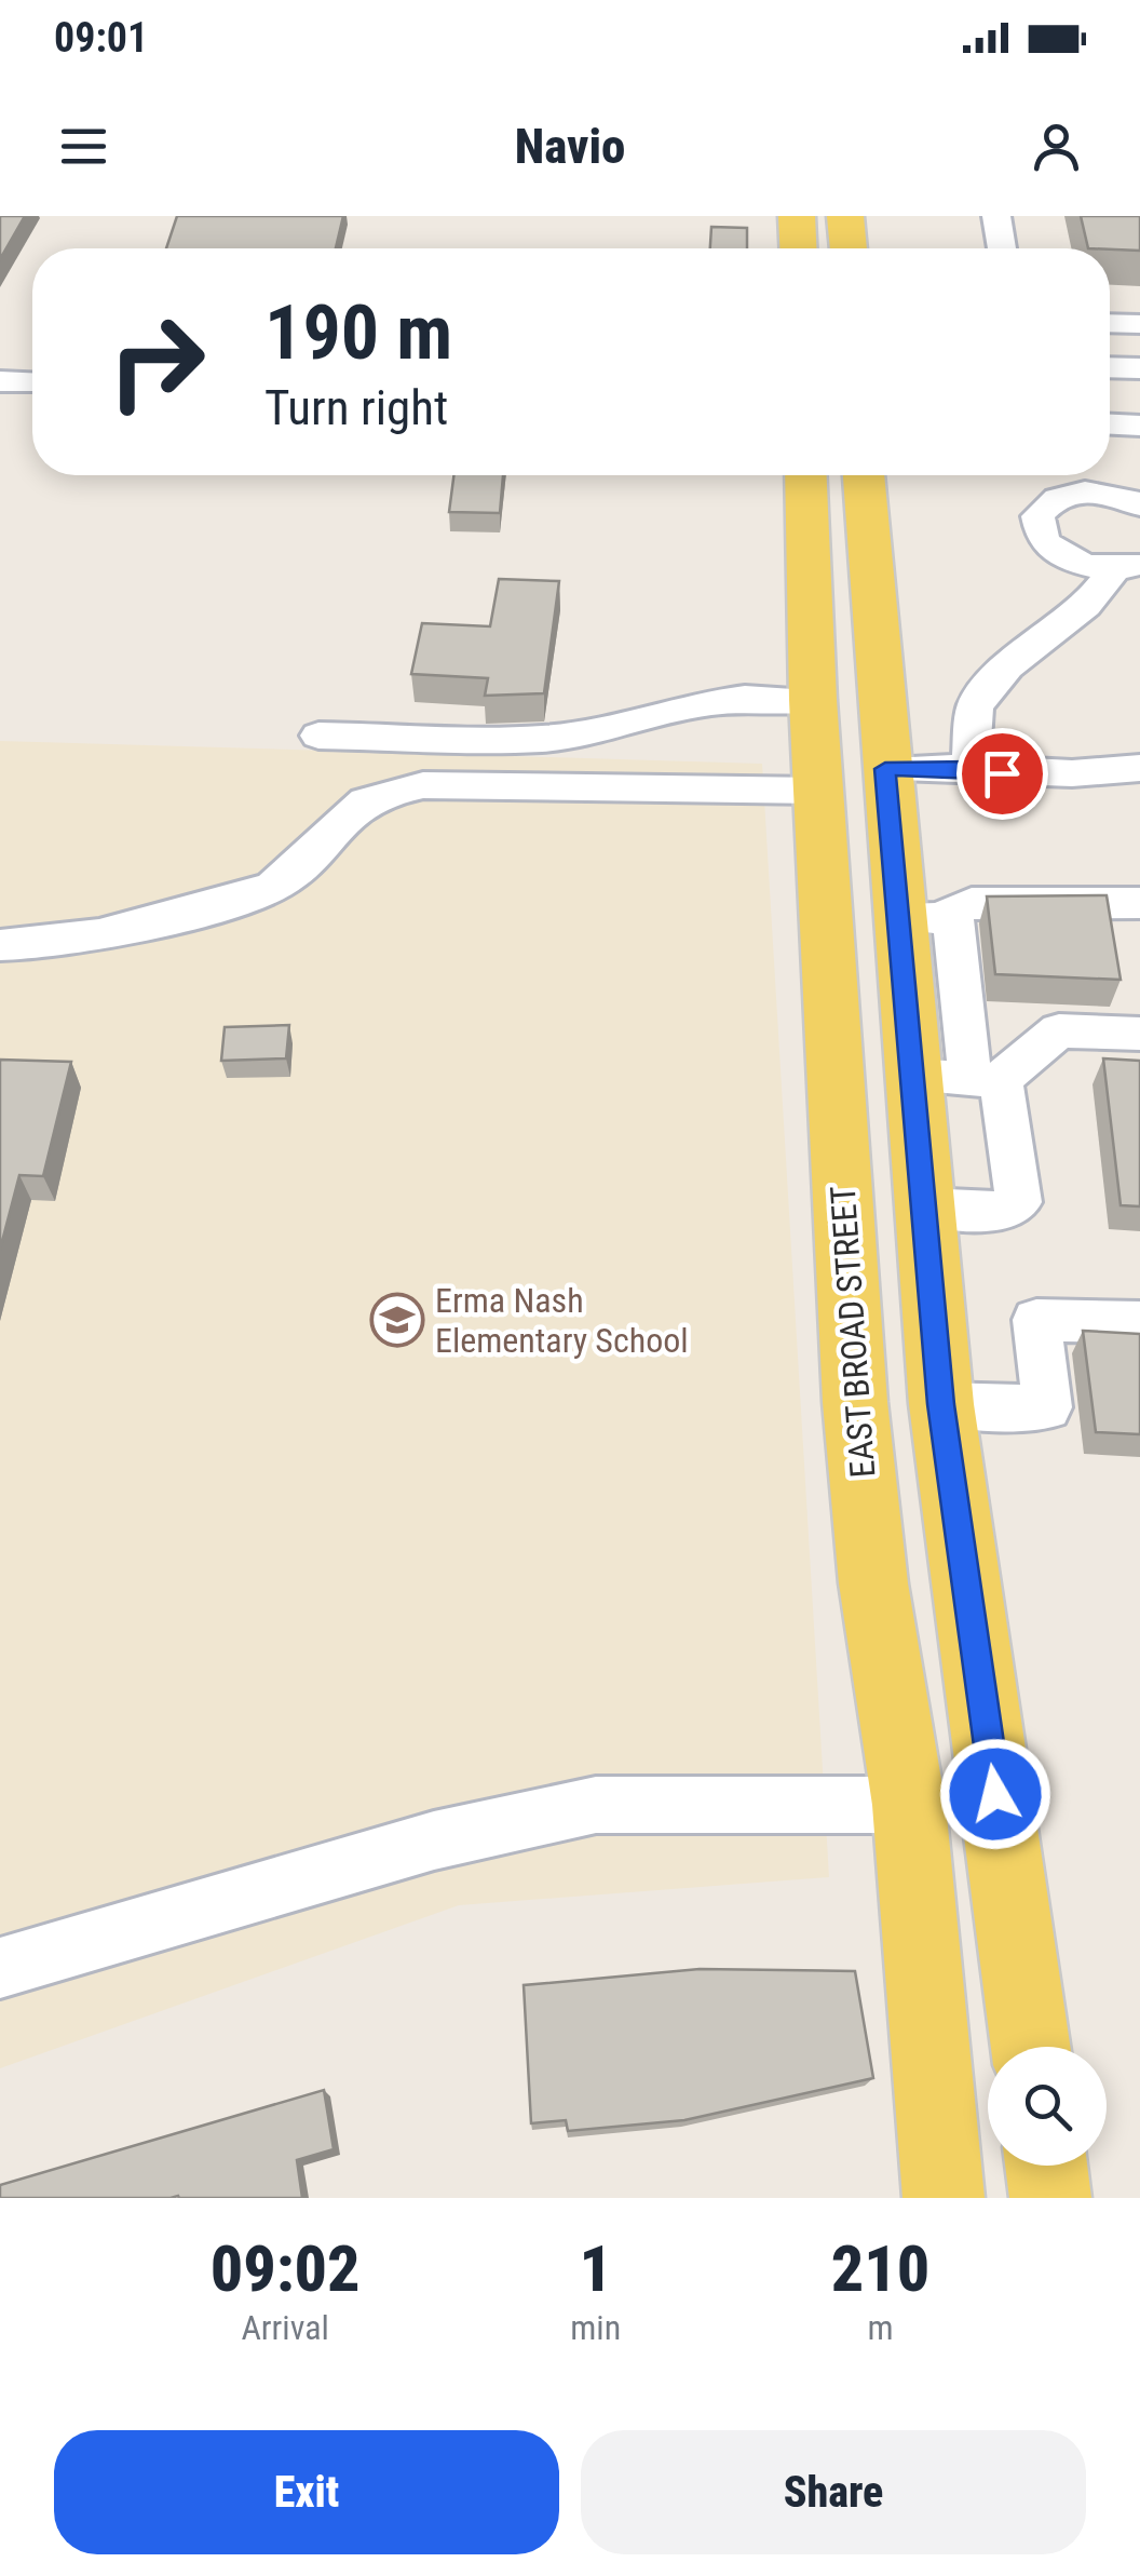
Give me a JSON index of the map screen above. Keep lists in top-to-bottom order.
{
  "streets": {
    "main road": ["EAST BROAD STREET"]
  },
  "places": {
    "school or university": ["Erma Nash Elementary School"]
  },
  "page": {
    "status": "09:01",
    "header": "Navio",
    "turn": ["190 m", "Turn right"],
    "eta": [
      "09:02",
      "Arrival",
      "1",
      "min",
      "210",
      "m"
    ],
    "buttons": ["Exit", "Share"]
  }
}
